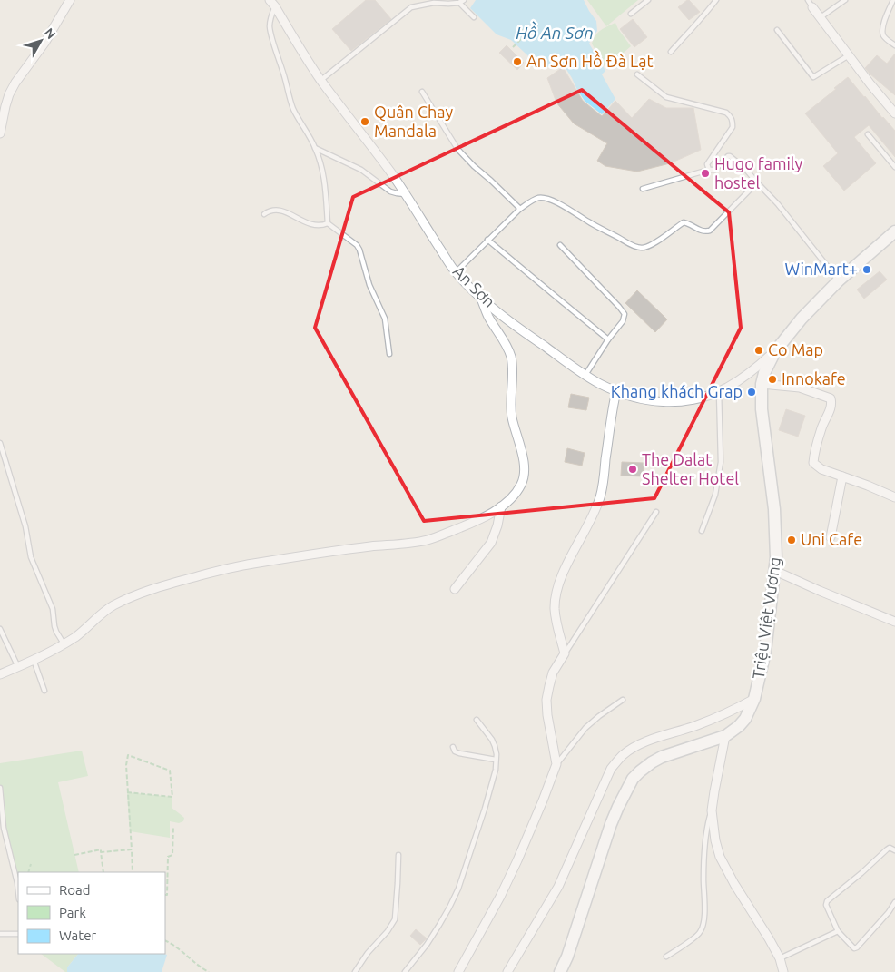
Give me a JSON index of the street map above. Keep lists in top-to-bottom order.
{
  "streets": {
    "street": ["An Sơn", "Triệu Việt Vương"]
  },
  "crossings": [
    ["An Sơn", "Triệu Việt Vương"]
  ],
  "water": ["Hồ An Sơn"],
  "places": [
    "An Sơn Hồ Đà Lạt",
    "Quân Chay Mandala",
    "Hugo family hostel",
    "WinMart+",
    "Co Map",
    "Innokafe",
    "Khang khách Grap",
    "The Dalat Shelter Hotel",
    "Uni Cafe"
  ],
  "legend": ["Road", "Park", "Water"],
  "north": "top right"
}
